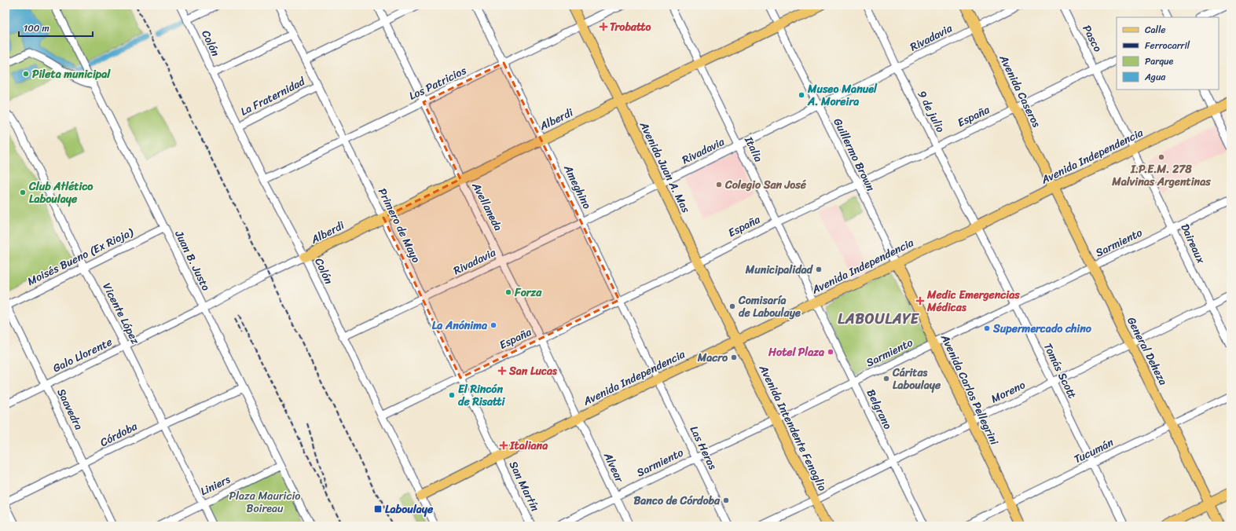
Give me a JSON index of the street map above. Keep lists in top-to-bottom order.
{
  "streets": {
    "main road": [
      "Avenida Caseros",
      "Alberdi",
      "Avenida Independencia",
      "Avenida Juan A. Mas",
      "General Deheza",
      "Avenida Carlos Pellegrini",
      "Avenida Intendente Fenoglio"
    ],
    "street": [
      "Rivadavia",
      "Pasco",
      "Colón",
      "Los Patricios",
      "La Fraternidad",
      "9 de julio",
      "España",
      "Italia",
      "Guillermo Brown",
      "Ameghino",
      "Avellaneda",
      "Primero de Mayo",
      "Sarmiento",
      "Daireaux",
      "Moisés Bueno (Ex Rioja)",
      "Juan B. Justo",
      "Vicente López",
      "Galo Llorente",
      "Tomás Scott",
      "Moreno",
      "Saavedra",
      "Belgrano",
      "Córdoba",
      "Las Heras",
      "Tucumán",
      "Alvear",
      "Liniers",
      "San Martín"
    ]
  },
  "crossings": [
    ["Rivadavia", "Colón"],
    ["Rivadavia", "Avenida Caseros"],
    ["Rivadavia", "9 de julio"],
    ["Rivadavia", "Italia"],
    ["Rivadavia", "Guillermo Brown"],
    ["Rivadavia", "Avenida Juan A. Mas"],
    ["Rivadavia", "Ameghino"],
    ["Rivadavia", "Avellaneda"],
    ["Rivadavia", "Primero de Mayo"],
    ["Pasco", "España"],
    ["Pasco", "Avenida Independencia"],
    ["Pasco", "Daireaux"],
    ["Colón", "Los Patricios"],
    ["Colón", "La Fraternidad"],
    ["Colón", "España"],
    ["Colón", "Alberdi"],
    ["Colón", "Avenida Independencia"],
    ["Colón", "Galo Llorente"],
    ["Los Patricios", "Avenida Juan A. Mas"],
    ["Los Patricios", "Ameghino"],
    ["Los Patricios", "Avellaneda"],
    ["Los Patricios", "Primero de Mayo"],
    ["Avenida Caseros", "España"],
    ["Avenida Caseros", "Avenida Independencia"],
    ["Avenida Caseros", "General Deheza"],
    ["La Fraternidad", "Primero de Mayo"],
    ["9 de julio", "España"],
    ["9 de julio", "Avenida Independencia"],
    ["9 de julio", "Tomás Scott"],
    ["España", "Italia"],
    ["España", "Guillermo Brown"],
    ["España", "Avenida Juan A. Mas"],
    ["España", "Ameghino"],
    ["España", "Avellaneda"],
    ["España", "Primero de Mayo"],
    ["Alberdi", "Italia"],
    ["Alberdi", "Guillermo Brown"],
    ["Alberdi", "Avenida Juan A. Mas"],
    ["Alberdi", "Ameghino"],
    ["Alberdi", "Avellaneda"],
    ["Alberdi", "Primero de Mayo"],
    ["Alberdi", "Galo Llorente"],
    ["Italia", "Avenida Independencia"],
    ["Italia", "Belgrano"],
    ["Guillermo Brown", "Avenida Independencia"],
    ["Guillermo Brown", "Avenida Carlos Pellegrini"],
    ["Avenida Independencia", "Avenida Juan A. Mas"],
    ["Avenida Independencia", "Ameghino"],
    ["Avenida Independencia", "Avellaneda"],
    ["Avenida Independencia", "Primero de Mayo"],
    ["Avenida Independencia", "Daireaux"],
    ["Avenida Independencia", "General Deheza"],
    ["Avenida Independencia", "Tomás Scott"],
    ["Avenida Independencia", "Avenida Carlos Pellegrini"],
    ["Avenida Independencia", "Belgrano"],
    ["Avenida Independencia", "Avenida Intendente Fenoglio"],
    ["Avenida Independencia", "Las Heras"],
    ["Avenida Independencia", "Alvear"],
    ["Avenida Independencia", "San Martín"],
    ["Avenida Juan A. Mas", "Avenida Intendente Fenoglio"],
    ["Ameghino", "Las Heras"],
    ["Avellaneda", "Alvear"],
    ["Primero de Mayo", "San Martín"],
    ["Sarmiento", "Daireaux"],
    ["Sarmiento", "General Deheza"],
    ["Sarmiento", "Tomás Scott"],
    ["Sarmiento", "Avenida Carlos Pellegrini"],
    ["Sarmiento", "Belgrano"],
    ["Sarmiento", "Avenida Intendente Fenoglio"],
    ["Sarmiento", "Las Heras"],
    ["Sarmiento", "Alvear"],
    ["Daireaux", "Moreno"],
    ["Moisés Bueno (Ex Rioja)", "Juan B. Justo"],
    ["Moisés Bueno (Ex Rioja)", "Vicente López"],
    ["Moisés Bueno (Ex Rioja)", "Saavedra"],
    ["Juan B. Justo", "Galo Llorente"],
    ["Juan B. Justo", "Córdoba"],
    ["Juan B. Justo", "Liniers"],
    ["Vicente López", "Galo Llorente"],
    ["Vicente López", "Córdoba"],
    ["Vicente López", "Liniers"],
    ["General Deheza", "Moreno"],
    ["General Deheza", "Tucumán"],
    ["Galo Llorente", "Saavedra"],
    ["Tomás Scott", "Moreno"],
    ["Tomás Scott", "Tucumán"],
    ["Avenida Carlos Pellegrini", "Moreno"],
    ["Avenida Carlos Pellegrini", "Tucumán"],
    ["Moreno", "Belgrano"],
    ["Moreno", "Avenida Intendente Fenoglio"],
    ["Saavedra", "Córdoba"]
  ],
  "districts": ["LABOULAYE"],
  "parks": ["Plaza Mauricio Boireau"],
  "places": {
    "health": [
      "Trobatto",
      "Medic Emergencias Médicas",
      "San Lucas",
      "Italiana"
    ],
    "other": [
      "Pileta municipal",
      "Museo Manuel A. Moreira",
      "I.P.E.M. 278 Malvinas Argentinas",
      "Colegio San José",
      "Club Atlético Laboulaye",
      "Municipalidad",
      "Forza",
      "Comisaría de Laboulaye",
      "La Anónima",
      "Supermercado chino",
      "Hotel Plaza",
      "Macro",
      "Cáritas Laboulaye",
      "El Rincón de Risatti",
      "Banco de Córdoba"
    ],
    "transit": ["Laboulaye"]
  },
  "legend": [
    "Calle",
    "Ferrocarril",
    "Parque",
    "Agua"
  ],
  "scale_bar": "100 m"
}
